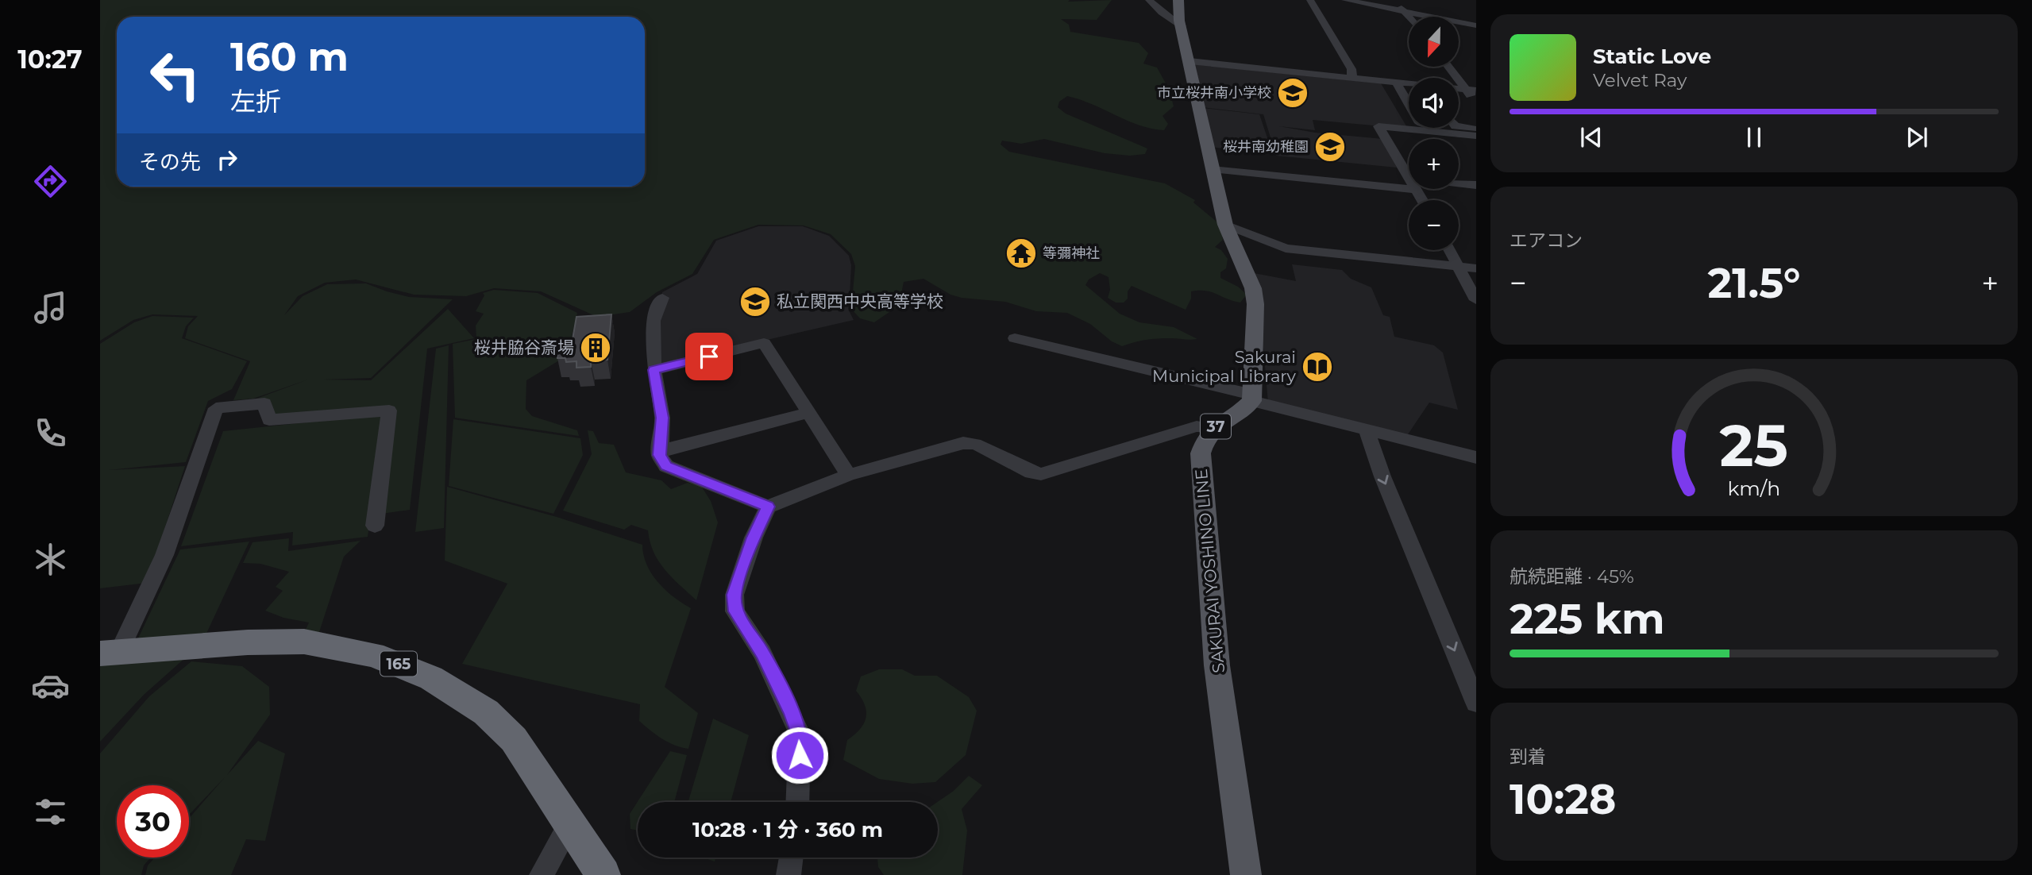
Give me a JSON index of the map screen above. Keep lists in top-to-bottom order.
{
  "streets": {
    "highway": ["165"],
    "main road": ["37", "SAKURAI YOSHINO LINE"]
  },
  "crossings": [
    ["37", "SAKURAI YOSHINO LINE"]
  ],
  "places": {
    "school or university": ["市立桜井南小学校", "桜井南幼稚園", "私立関西中央高等学校"],
    "temple": ["等彌神社"],
    "building": ["桜井脇谷斎場"],
    "library": ["Sakurai Municipal Library"]
  },
  "north": "bottom",
  "page": {
    "tabs": "10:27",
    "map_buttons": ["+", "−"],
    "turn": ["160 m", "左折"],
    "song": ["Static Love", "Velvet Ray"],
    "then": "その先",
    "tile": [
      "エアコン",
      ["航続距離 · 45%", "225 km"],
      ["到着", "10:28"]
    ],
    "heat": ["−", "21.5°", "+"],
    "limit": "30",
    "trip": "10:28 · 1 分 · 360 m",
    "gauge": ["25", "km/h"]
  }
}
